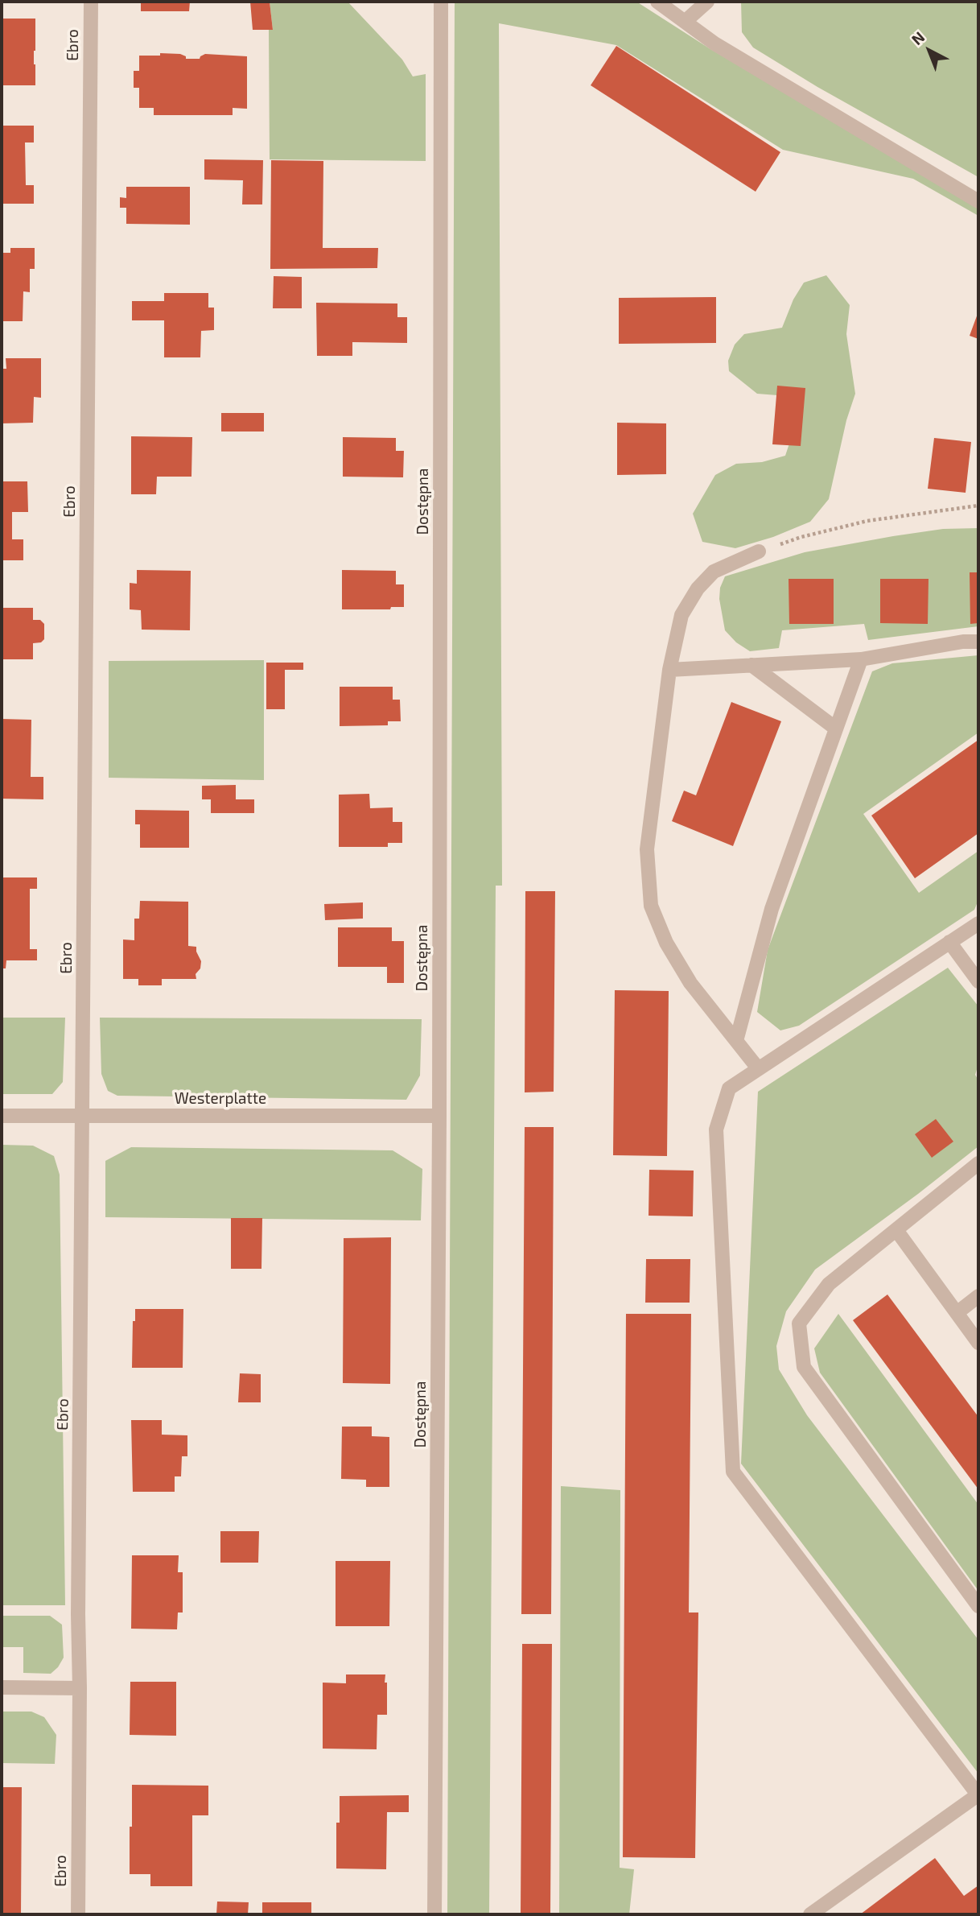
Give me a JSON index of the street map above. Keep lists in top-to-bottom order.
{
  "streets": {
    "street": ["Ebro", "Dostępna", "Westerplatte"]
  },
  "crossings": [
    ["Ebro", "Westerplatte"],
    ["Dostępna", "Westerplatte"]
  ],
  "north": "top left"
}
